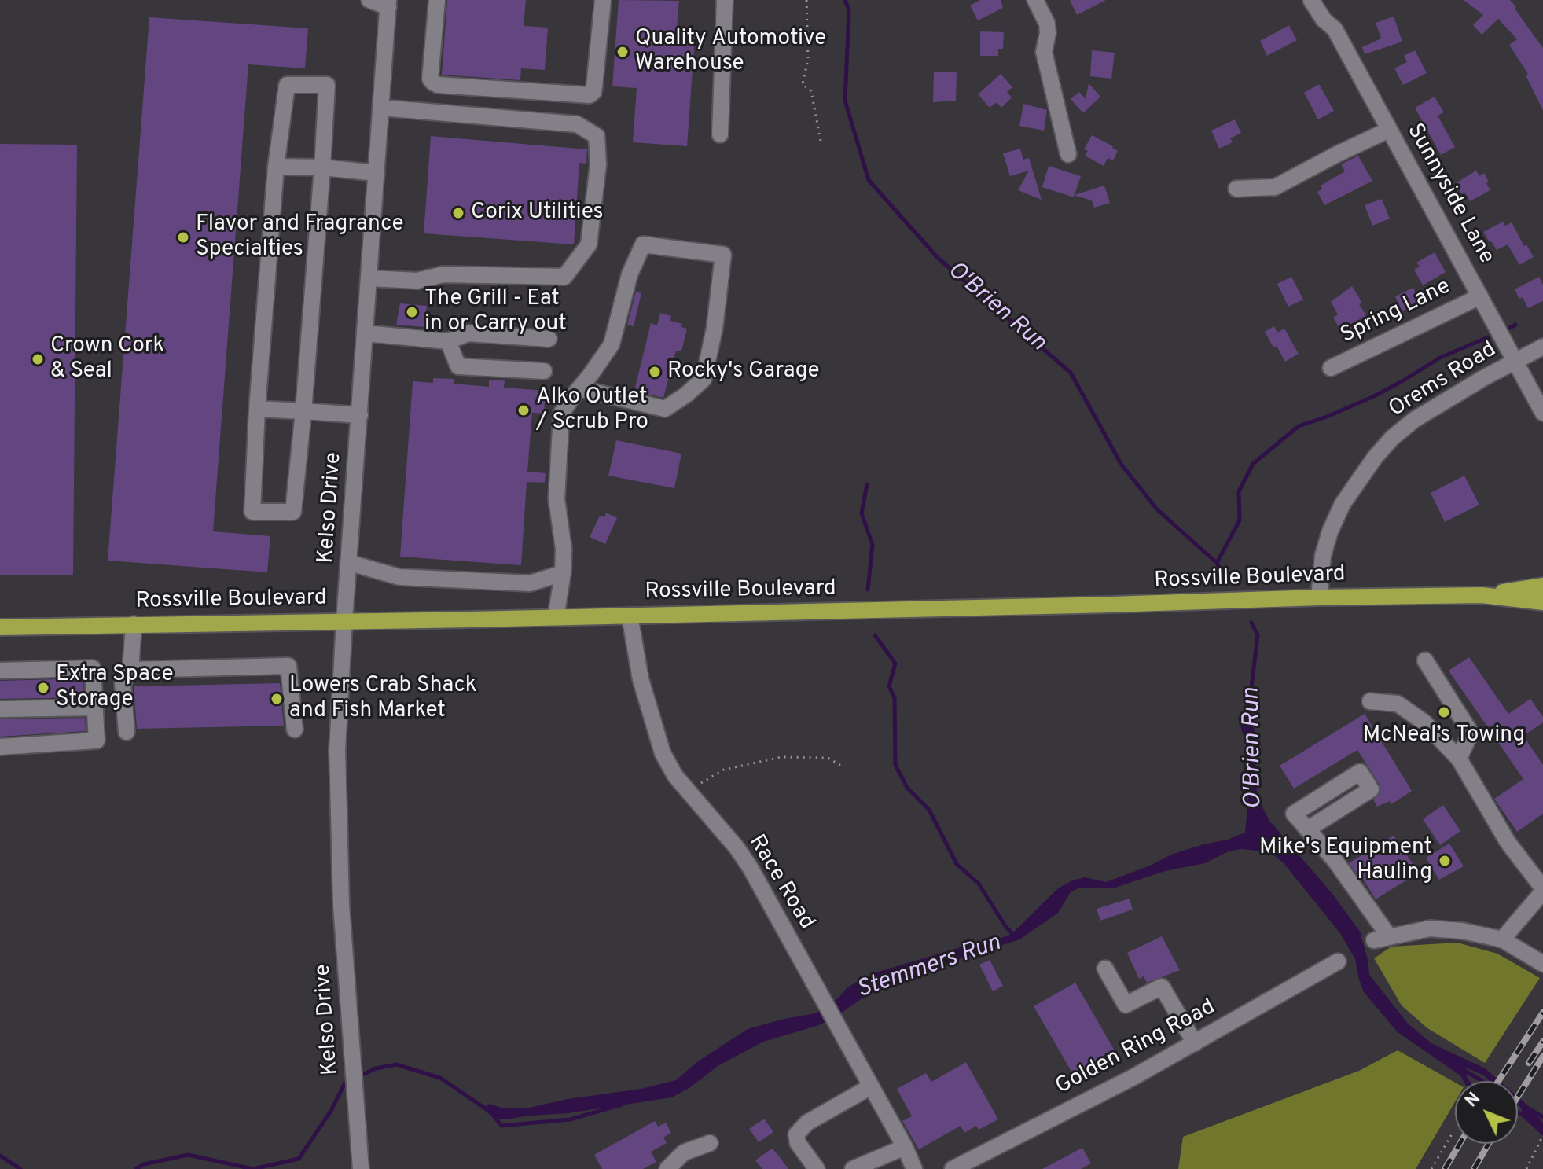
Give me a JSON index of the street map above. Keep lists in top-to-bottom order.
{
  "streets": {
    "main road": ["Rossville Boulevard"],
    "street": [
      "Sunnyside Lane",
      "Spring Lane",
      "Orems Road",
      "Kelso Drive",
      "Race Road",
      "Golden Ring Road"
    ]
  },
  "crossings": [
    ["Sunnyside Lane", "Spring Lane"],
    ["Sunnyside Lane", "Orems Road"],
    ["Orems Road", "Rossville Boulevard"],
    ["Kelso Drive", "Rossville Boulevard"],
    ["Rossville Boulevard", "Race Road"]
  ],
  "water": ["O'Brien Run", "Stemmers Run"],
  "places": [
    "Quality Automotive Warehouse",
    "Corix Utilities",
    "Flavor and Fragrance Specialties",
    "The Grill - Eat in or Carry out",
    "Crown Cork & Seal",
    "Rocky's Garage",
    "Alko Outlet / Scrub Pro",
    "Extra Space Storage",
    "Lowers Crab Shack and Fish Market",
    "McNeal’s Towing",
    "Mike's Equipment Hauling"
  ],
  "north": "top left"
}
